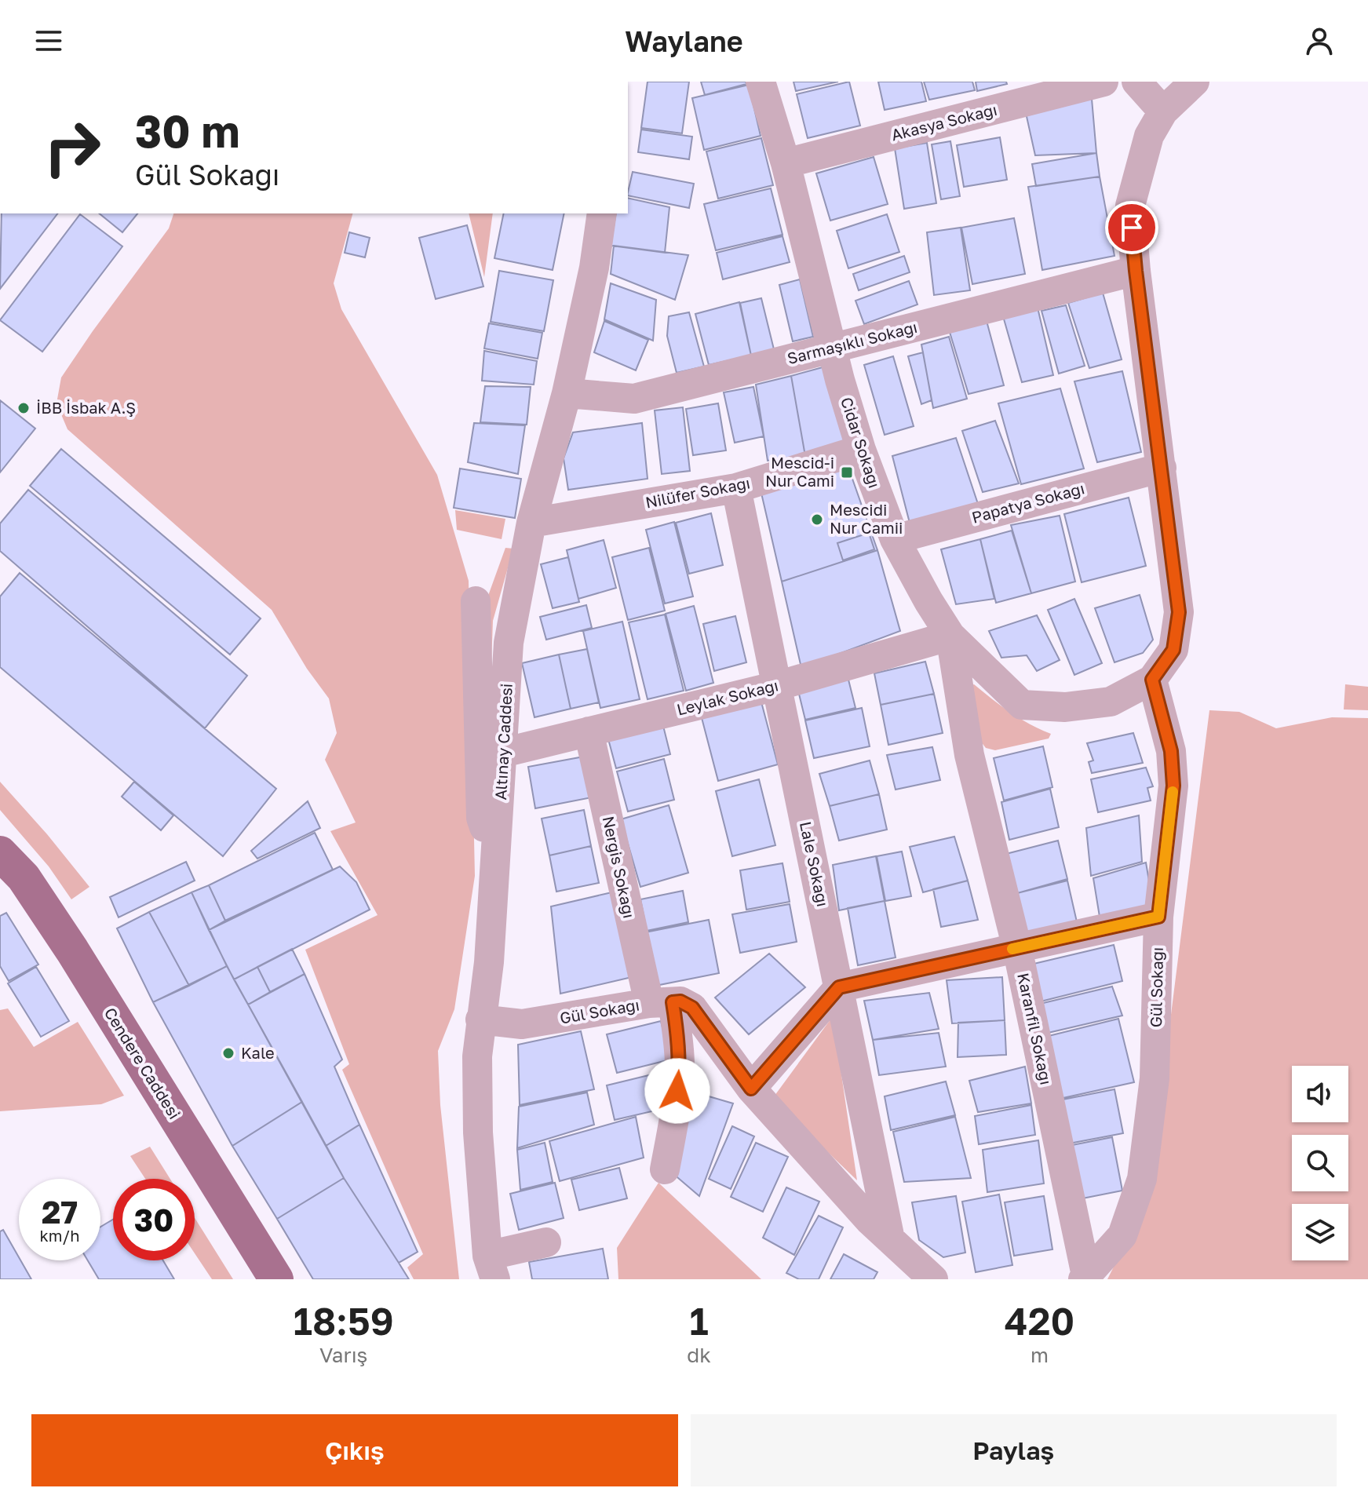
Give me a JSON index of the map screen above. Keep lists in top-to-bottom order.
{
  "streets": {
    "main road": ["Cendere Caddesi"],
    "street": [
      "Akasya Sokağı",
      "Sarmaşıklı Sokağı",
      "Cidar Sokağı",
      "Nilüfer Sokağı",
      "Papatya Sokağı",
      "Leylak Sokağı",
      "Altınay Caddesi",
      "Lale Sokağı",
      "Nergis Sokağı",
      "Gül Sokağı",
      "Karanfil Sokağı"
    ]
  },
  "crossings": [
    ["Akasya Sokağı", "Cidar Sokağı"],
    ["Sarmaşıklı Sokağı", "Cidar Sokağı"],
    ["Sarmaşıklı Sokağı", "Altınay Caddesi"],
    ["Cidar Sokağı", "Nilüfer Sokağı"],
    ["Cidar Sokağı", "Papatya Sokağı"],
    ["Cidar Sokağı", "Leylak Sokağı"],
    ["Cidar Sokağı", "Gül Sokağı"],
    ["Cidar Sokağı", "Karanfil Sokağı"],
    ["Nilüfer Sokağı", "Altınay Caddesi"],
    ["Nilüfer Sokağı", "Lale Sokağı"],
    ["Leylak Sokağı", "Altınay Caddesi"],
    ["Leylak Sokağı", "Lale Sokağı"],
    ["Leylak Sokağı", "Nergis Sokağı"],
    ["Leylak Sokağı", "Karanfil Sokağı"],
    ["Altınay Caddesi", "Gül Sokağı"],
    ["Nergis Sokağı", "Gül Sokağı"],
    ["Gül Sokağı", "Karanfil Sokağı"]
  ],
  "places": {
    "other": ["İBB İsbak A.Ş", "Mescidi Nur Camii", "Kale"],
    "transit": ["Mescid-i Nur Cami"]
  },
  "page": {
    "header": "Waylane",
    "turn": ["30 m", "Gül Sokağı"],
    "speed": "27 km/h",
    "limit": "30",
    "eta": [
      "18:59",
      "Varış",
      "1",
      "dk",
      "420",
      "m"
    ],
    "buttons": ["Çıkış", "Paylaş"]
  }
}
